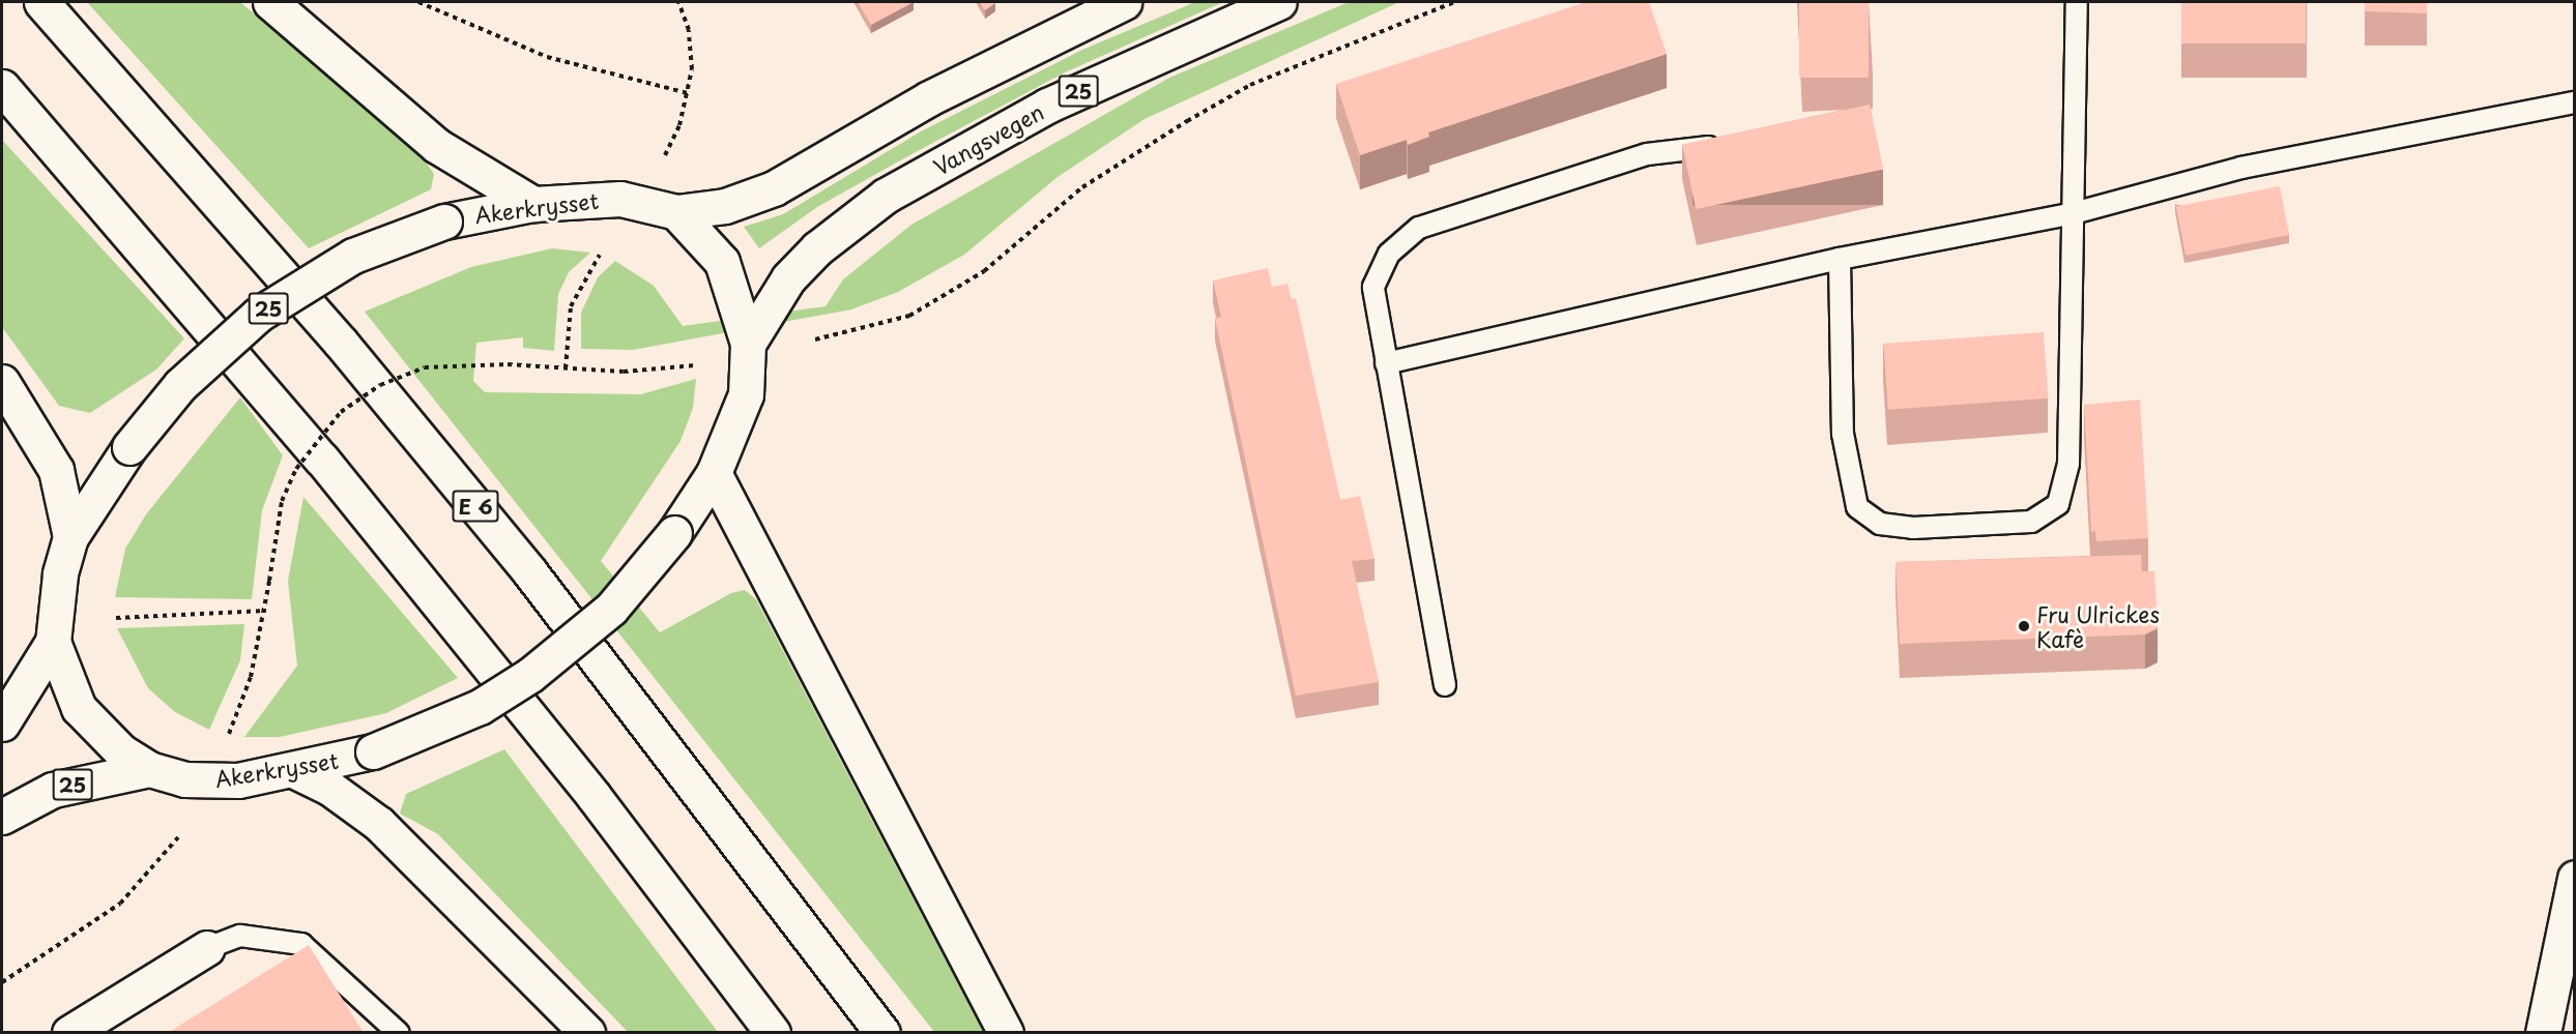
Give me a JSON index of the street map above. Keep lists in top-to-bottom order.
{
  "streets": {
    "main road": [
      "25",
      "Vangsvegen",
      "Akerkrysset",
      "E 6"
    ]
  },
  "crossings": [
    ["25", "Vangsvegen"],
    ["25", "Akerkrysset"]
  ],
  "places": ["Fru Ulrickes Kafè"]
}
